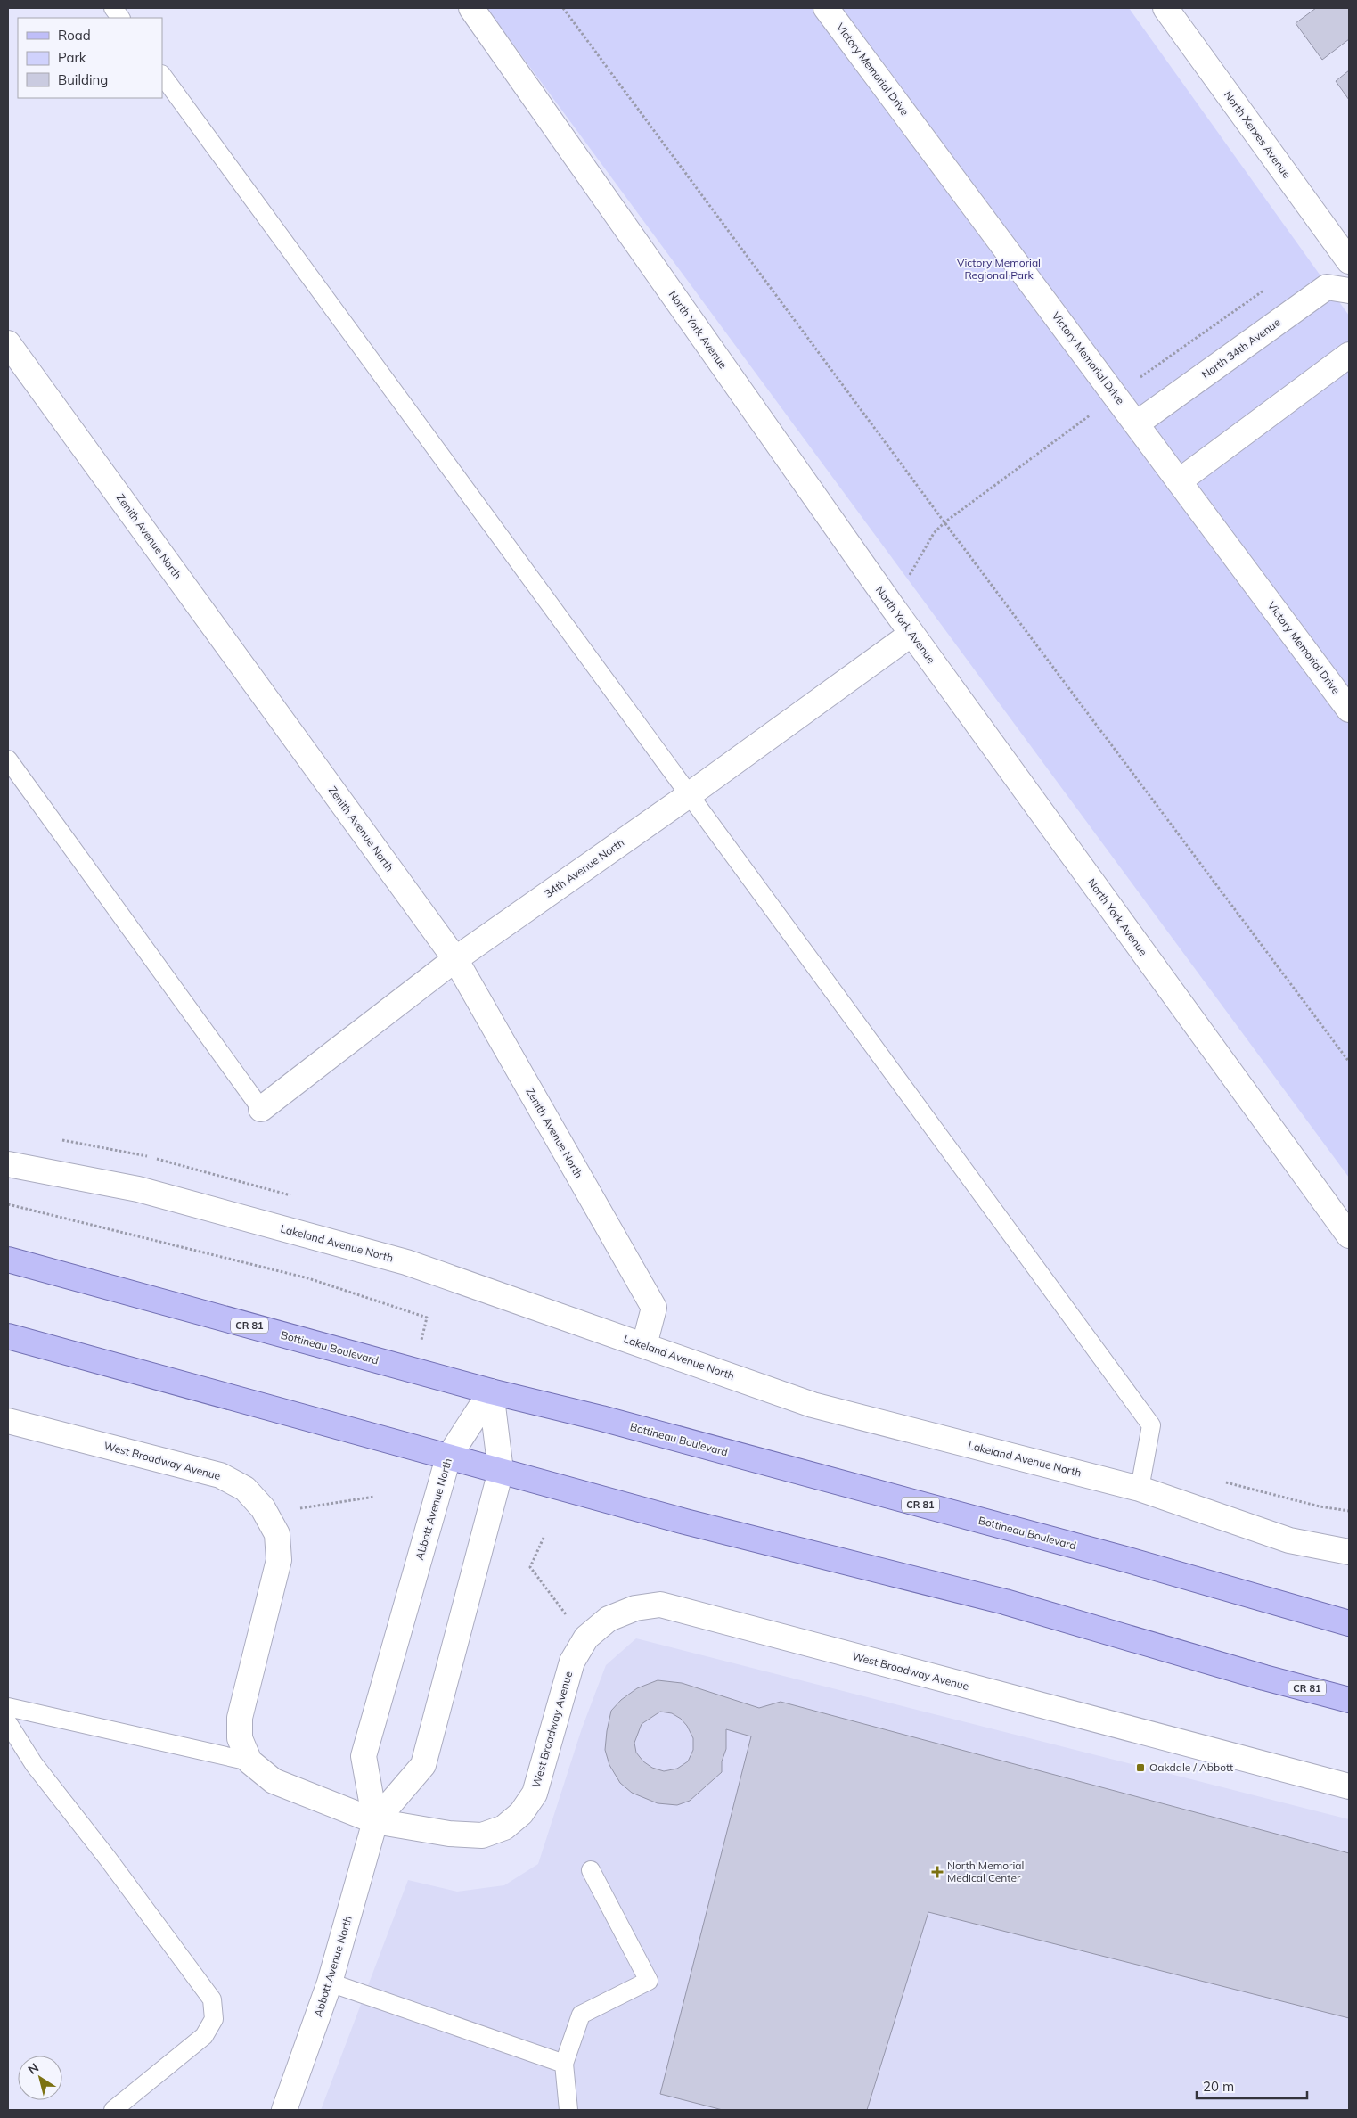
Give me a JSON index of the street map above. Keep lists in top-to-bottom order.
{
  "streets": {
    "main road": ["CR 81", "Bottineau Boulevard"],
    "street": [
      "Victory Memorial Drive",
      "North Xerxes Avenue",
      "North York Avenue",
      "North 34th Avenue",
      "Zenith Avenue North",
      "34th Avenue North",
      "Lakeland Avenue North",
      "West Broadway Avenue",
      "Abbott Avenue North"
    ]
  },
  "crossings": [
    ["Victory Memorial Drive", "North 34th Avenue"],
    ["North York Avenue", "34th Avenue North"],
    ["Zenith Avenue North", "34th Avenue North"],
    ["Zenith Avenue North", "Lakeland Avenue North"],
    ["CR 81", "Abbott Avenue North"],
    ["Bottineau Boulevard", "Abbott Avenue North"],
    ["West Broadway Avenue", "Abbott Avenue North"]
  ],
  "parks": ["Victory Memorial Regional Park"],
  "places": {
    "transit": ["Oakdale / Abbott"],
    "health": ["North Memorial Medical Center"]
  },
  "legend": ["Road", "Park", "Building"],
  "scale_bar": "20 m",
  "north": "top left"
}
